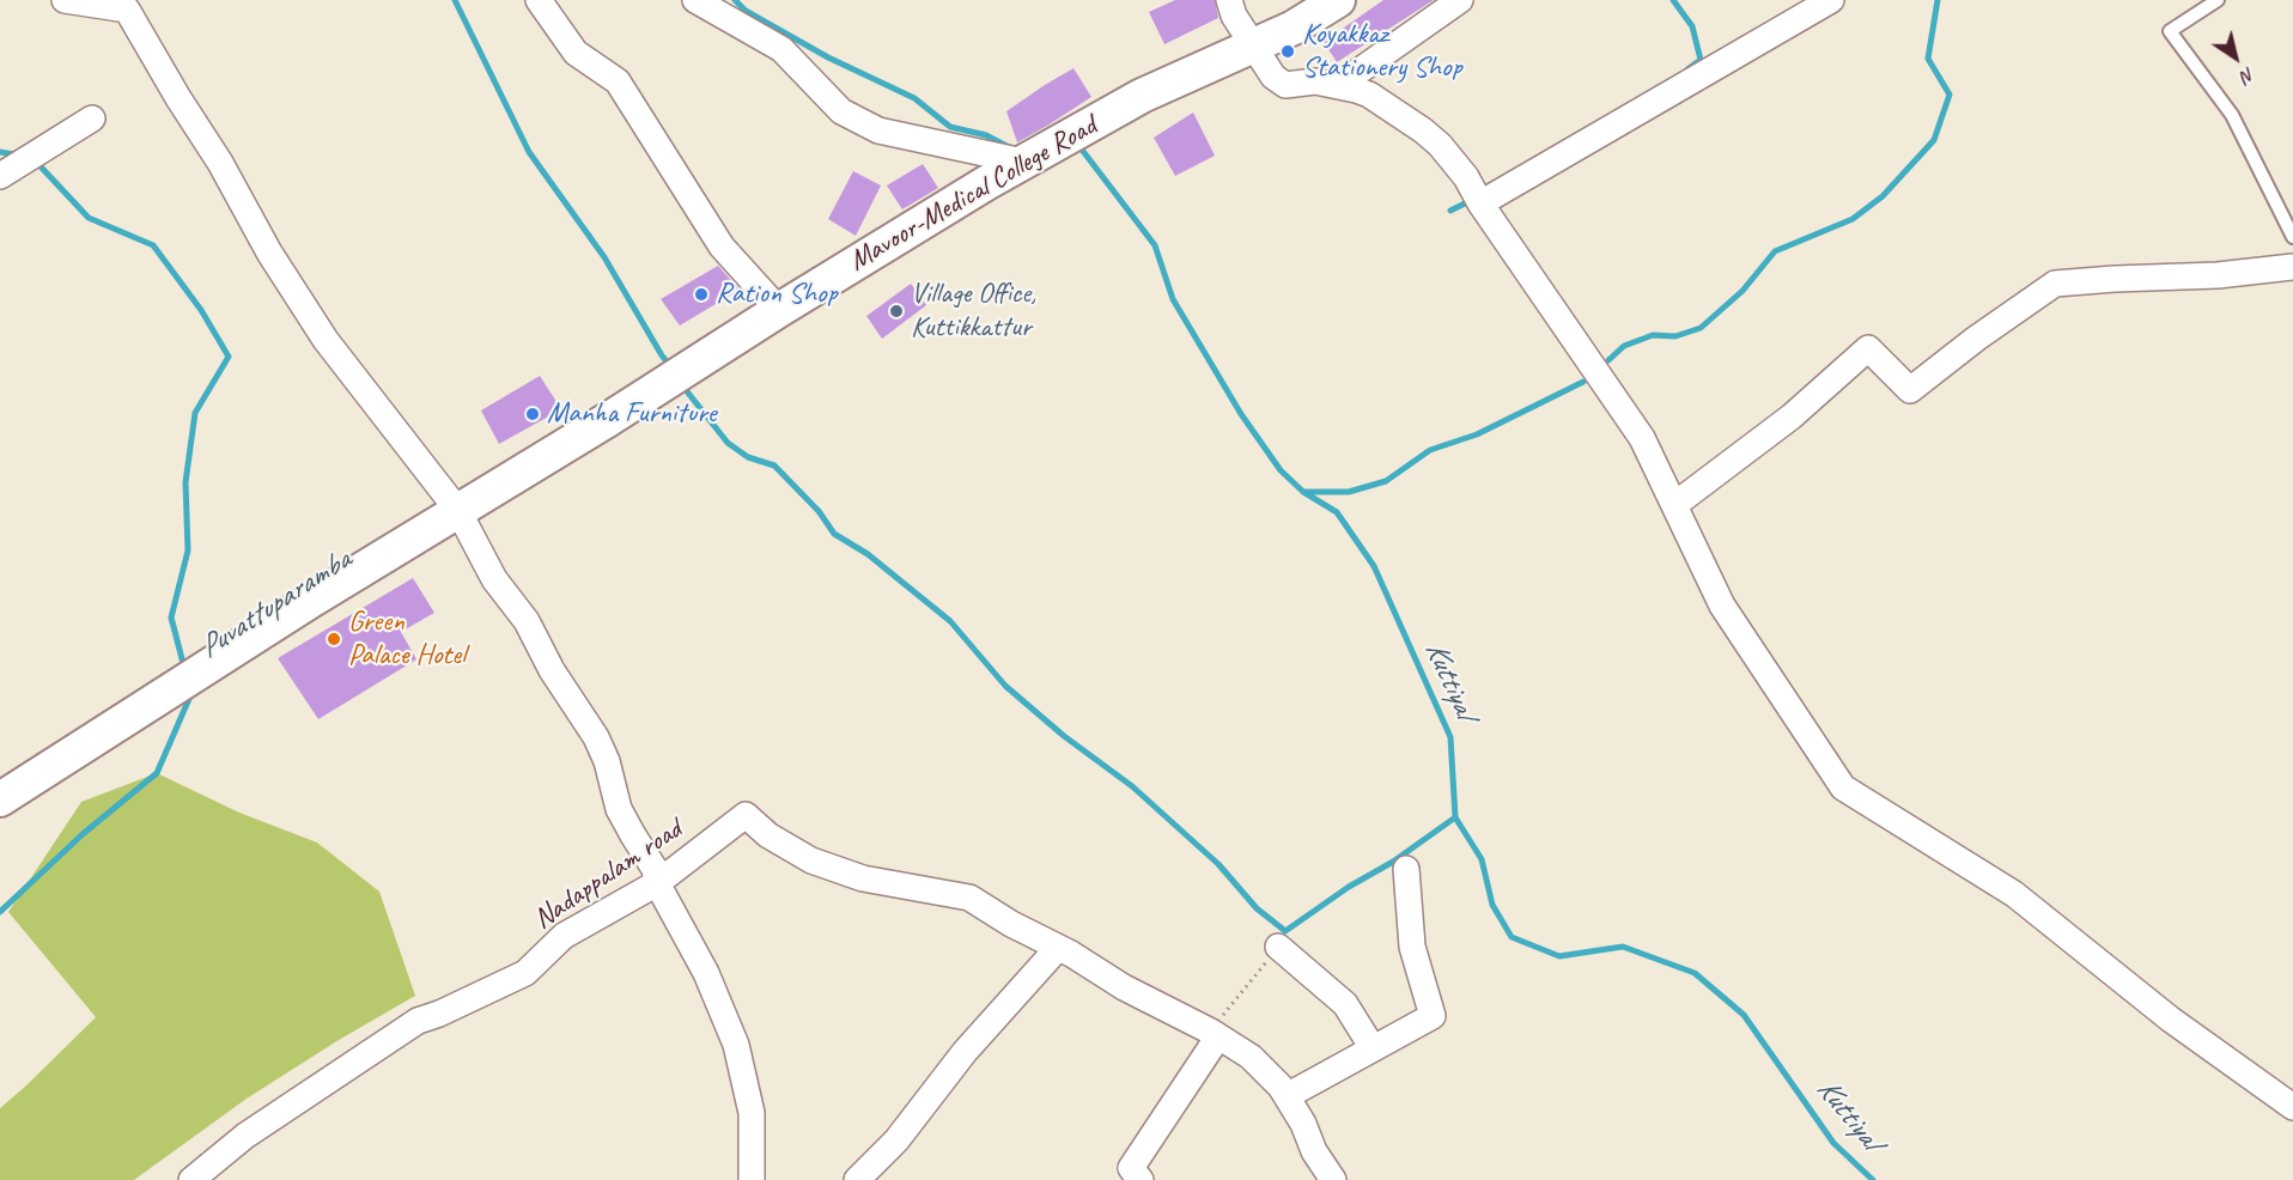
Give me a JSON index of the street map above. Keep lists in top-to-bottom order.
{
  "streets": {
    "main road": ["Mavoor-Medical College Road"],
    "street": ["Nadappalam road"]
  },
  "water": ["Puvattuparamba", "Kuttiyal"],
  "places": [
    "Koyakkaz Stationery Shop",
    "Ration Shop",
    "Village Office, Kuttikkattur",
    "Manha Furniture",
    "Green Palace Hotel"
  ],
  "north": "bottom right"
}
